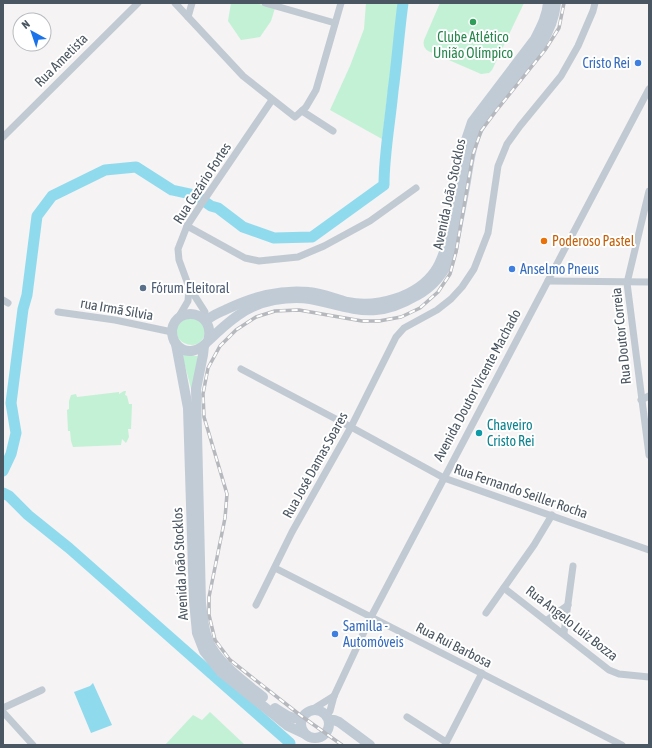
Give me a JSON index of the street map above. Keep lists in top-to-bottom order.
{
  "streets": {
    "main road": ["Avenida João Stocklos"],
    "street": [
      "Rua Ametista",
      "Rua Cezário Fortes",
      "rua Irmã Silvia",
      "Rua Doutor Correia",
      "Avenida Doutor Vicente Machado",
      "Rua José Damas Soares",
      "Rua Fernando Seiller Rocha",
      "Rua Angelo Luiz Bozza",
      "Rua Rui Barbosa"
    ]
  },
  "crossings": [
    ["Rua Cezário Fortes", "Avenida João Stocklos"],
    ["Rua Cezário Fortes", "rua Irmã Silvia"],
    ["Avenida João Stocklos", "rua Irmã Silvia"],
    ["Avenida João Stocklos", "Avenida Doutor Vicente Machado"],
    ["Avenida Doutor Vicente Machado", "Rua Fernando Seiller Rocha"],
    ["Avenida Doutor Vicente Machado", "Rua Rui Barbosa"],
    ["Rua José Damas Soares", "Rua Fernando Seiller Rocha"],
    ["Rua José Damas Soares", "Rua Rui Barbosa"]
  ],
  "places": [
    "Clube Atlético União Olímpico",
    "Cristo Rei",
    "Poderoso Pastel",
    "Anselmo Pneus",
    "Fórum Eleitoral",
    "Chaveiro Cristo Rei",
    "Samilla - Automóveis"
  ],
  "north": "top left"
}
